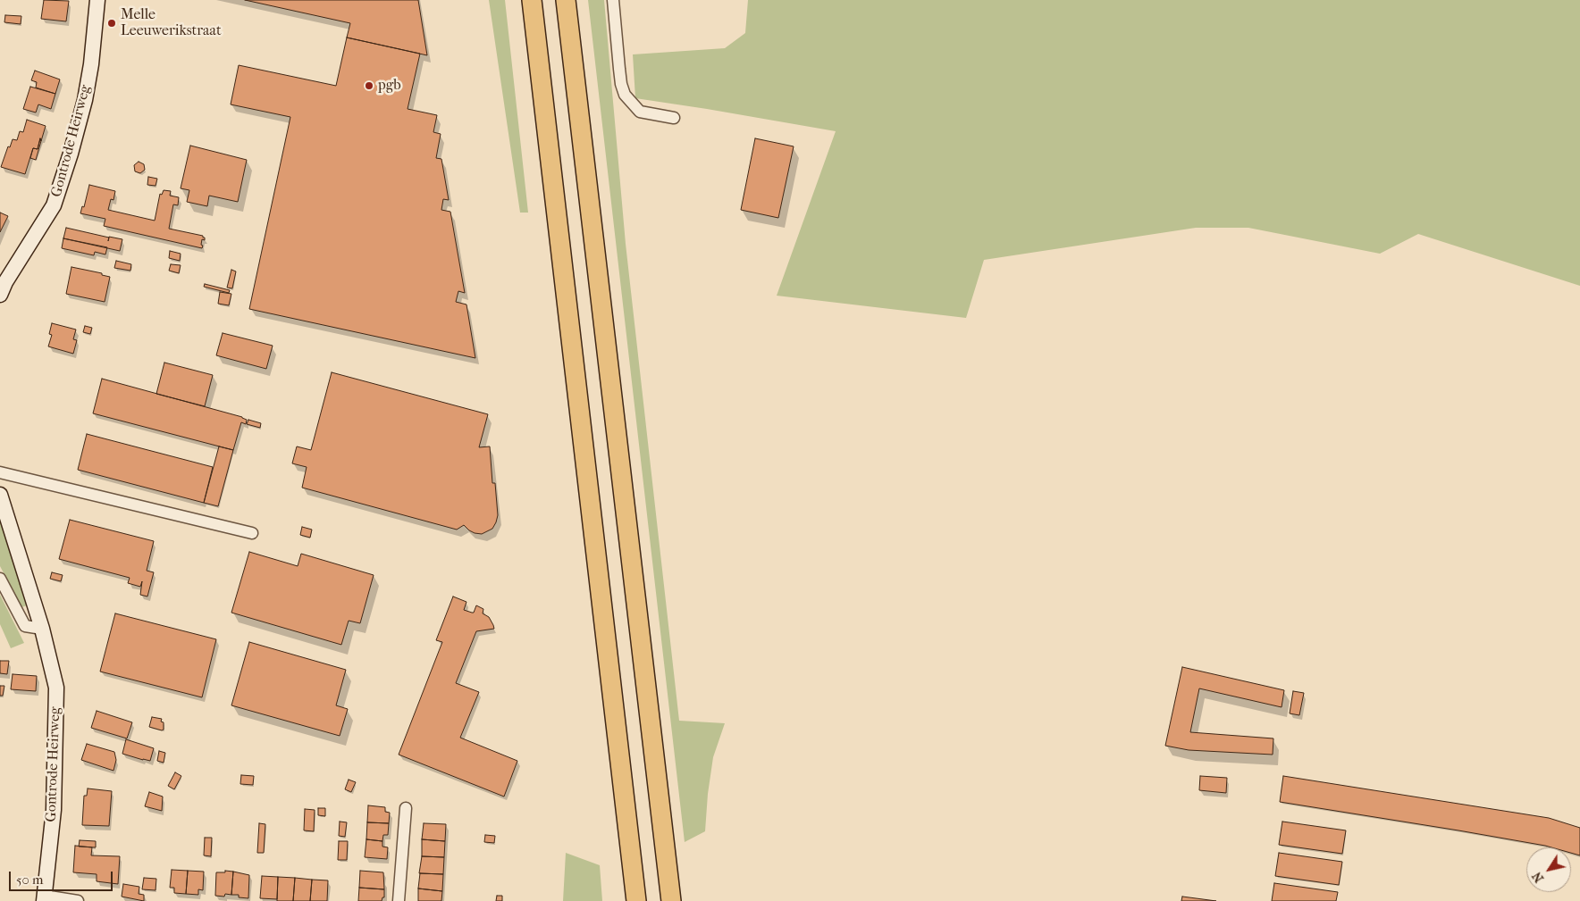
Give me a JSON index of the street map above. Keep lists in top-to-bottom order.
{
  "streets": {
    "street": ["Gontrode Heirweg"]
  },
  "places": ["Melle Leeuwerikstraat", "pgb"],
  "scale_bar": "50 m",
  "north": "bottom left"
}
